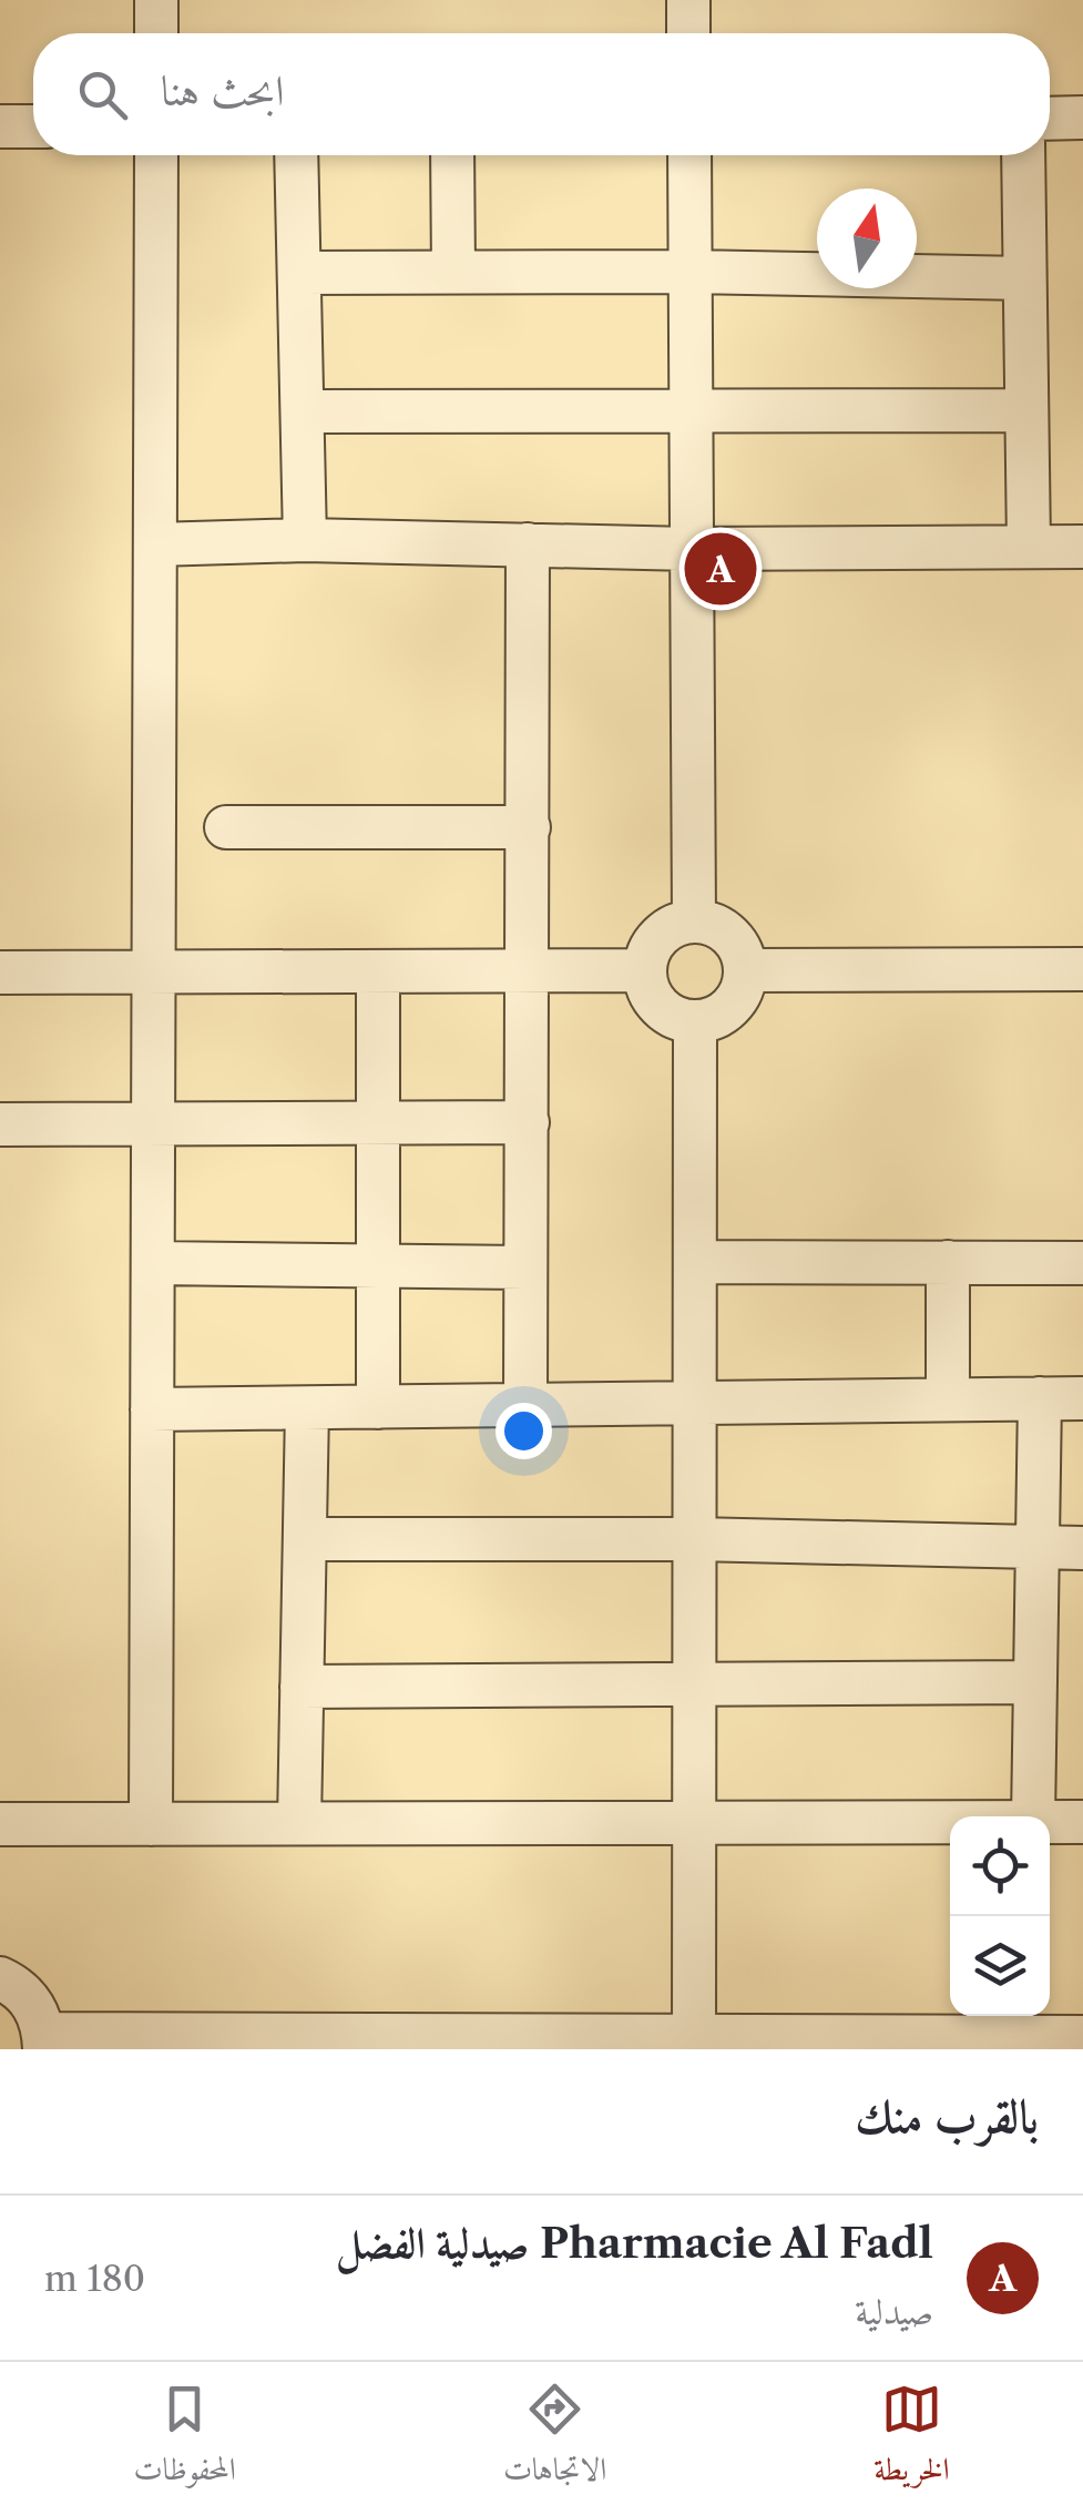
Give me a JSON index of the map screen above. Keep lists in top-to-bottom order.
{
  "north": "top",
  "page": {
    "search": "ابحث هنا",
    "pins": "A",
    "heading": "بالقرب منك",
    "list": [
      {
        "mark": "A",
        "name": "Pharmacie Al Fadl صيدلية الفضل",
        "note": "صيدلية",
        "value": "180 m"
      }
    ],
    "nav": ["الخريطة", "الاتجاهات", "المحفوظات"]
  }
}
